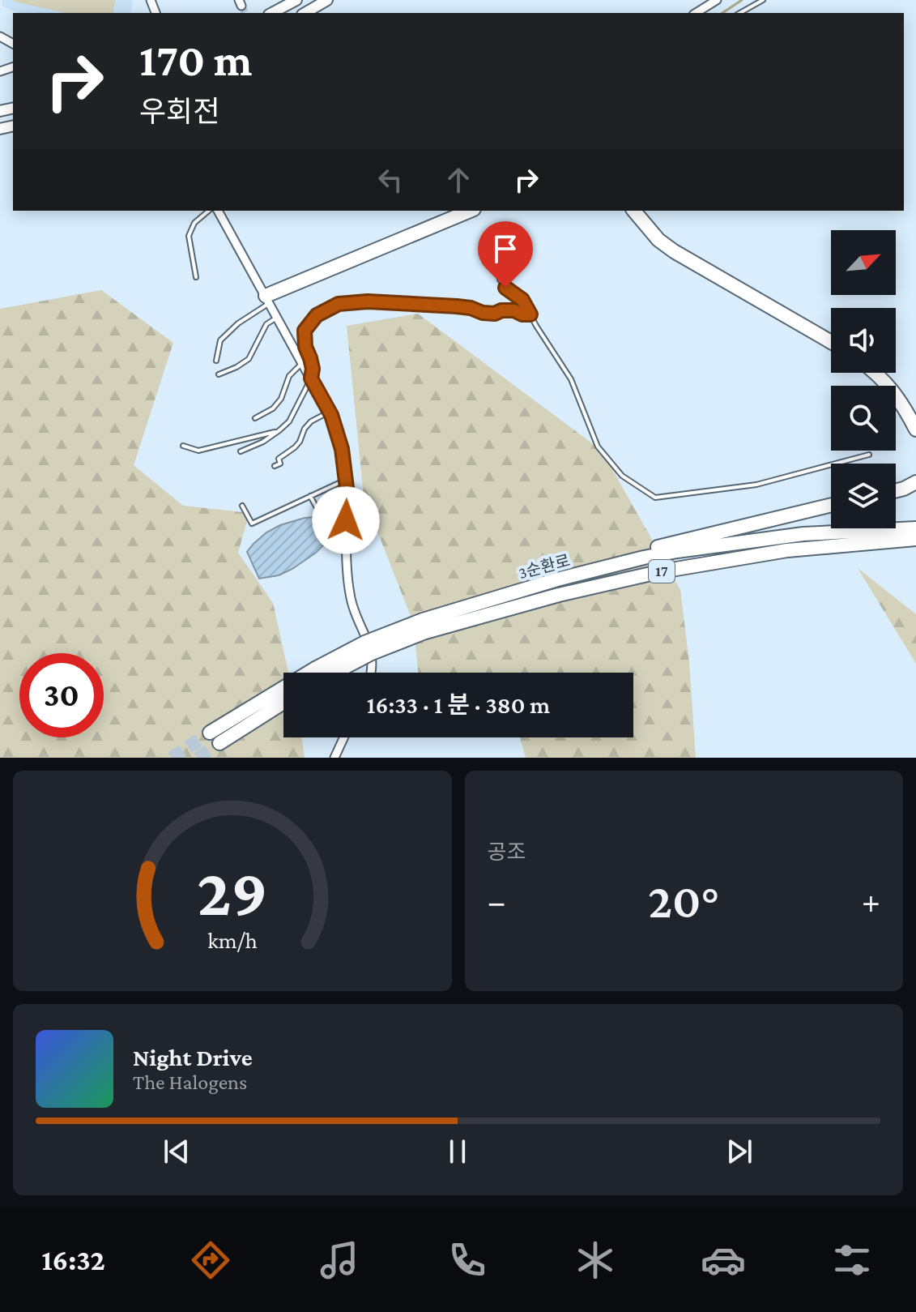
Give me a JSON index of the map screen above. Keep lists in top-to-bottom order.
{
  "streets": {
    "highway": ["3순환로", "17"]
  },
  "north": "top right",
  "page": {
    "turn": ["170 m", "우회전"],
    "limit": "30",
    "trip": "16:33 · 1 분 · 380 m",
    "tile": "공조",
    "heat": ["−", "20°", "+"],
    "song": ["Night Drive", "The Halogens"],
    "tabs": "16:32",
    "gauge": ["29", "km/h"]
  }
}
